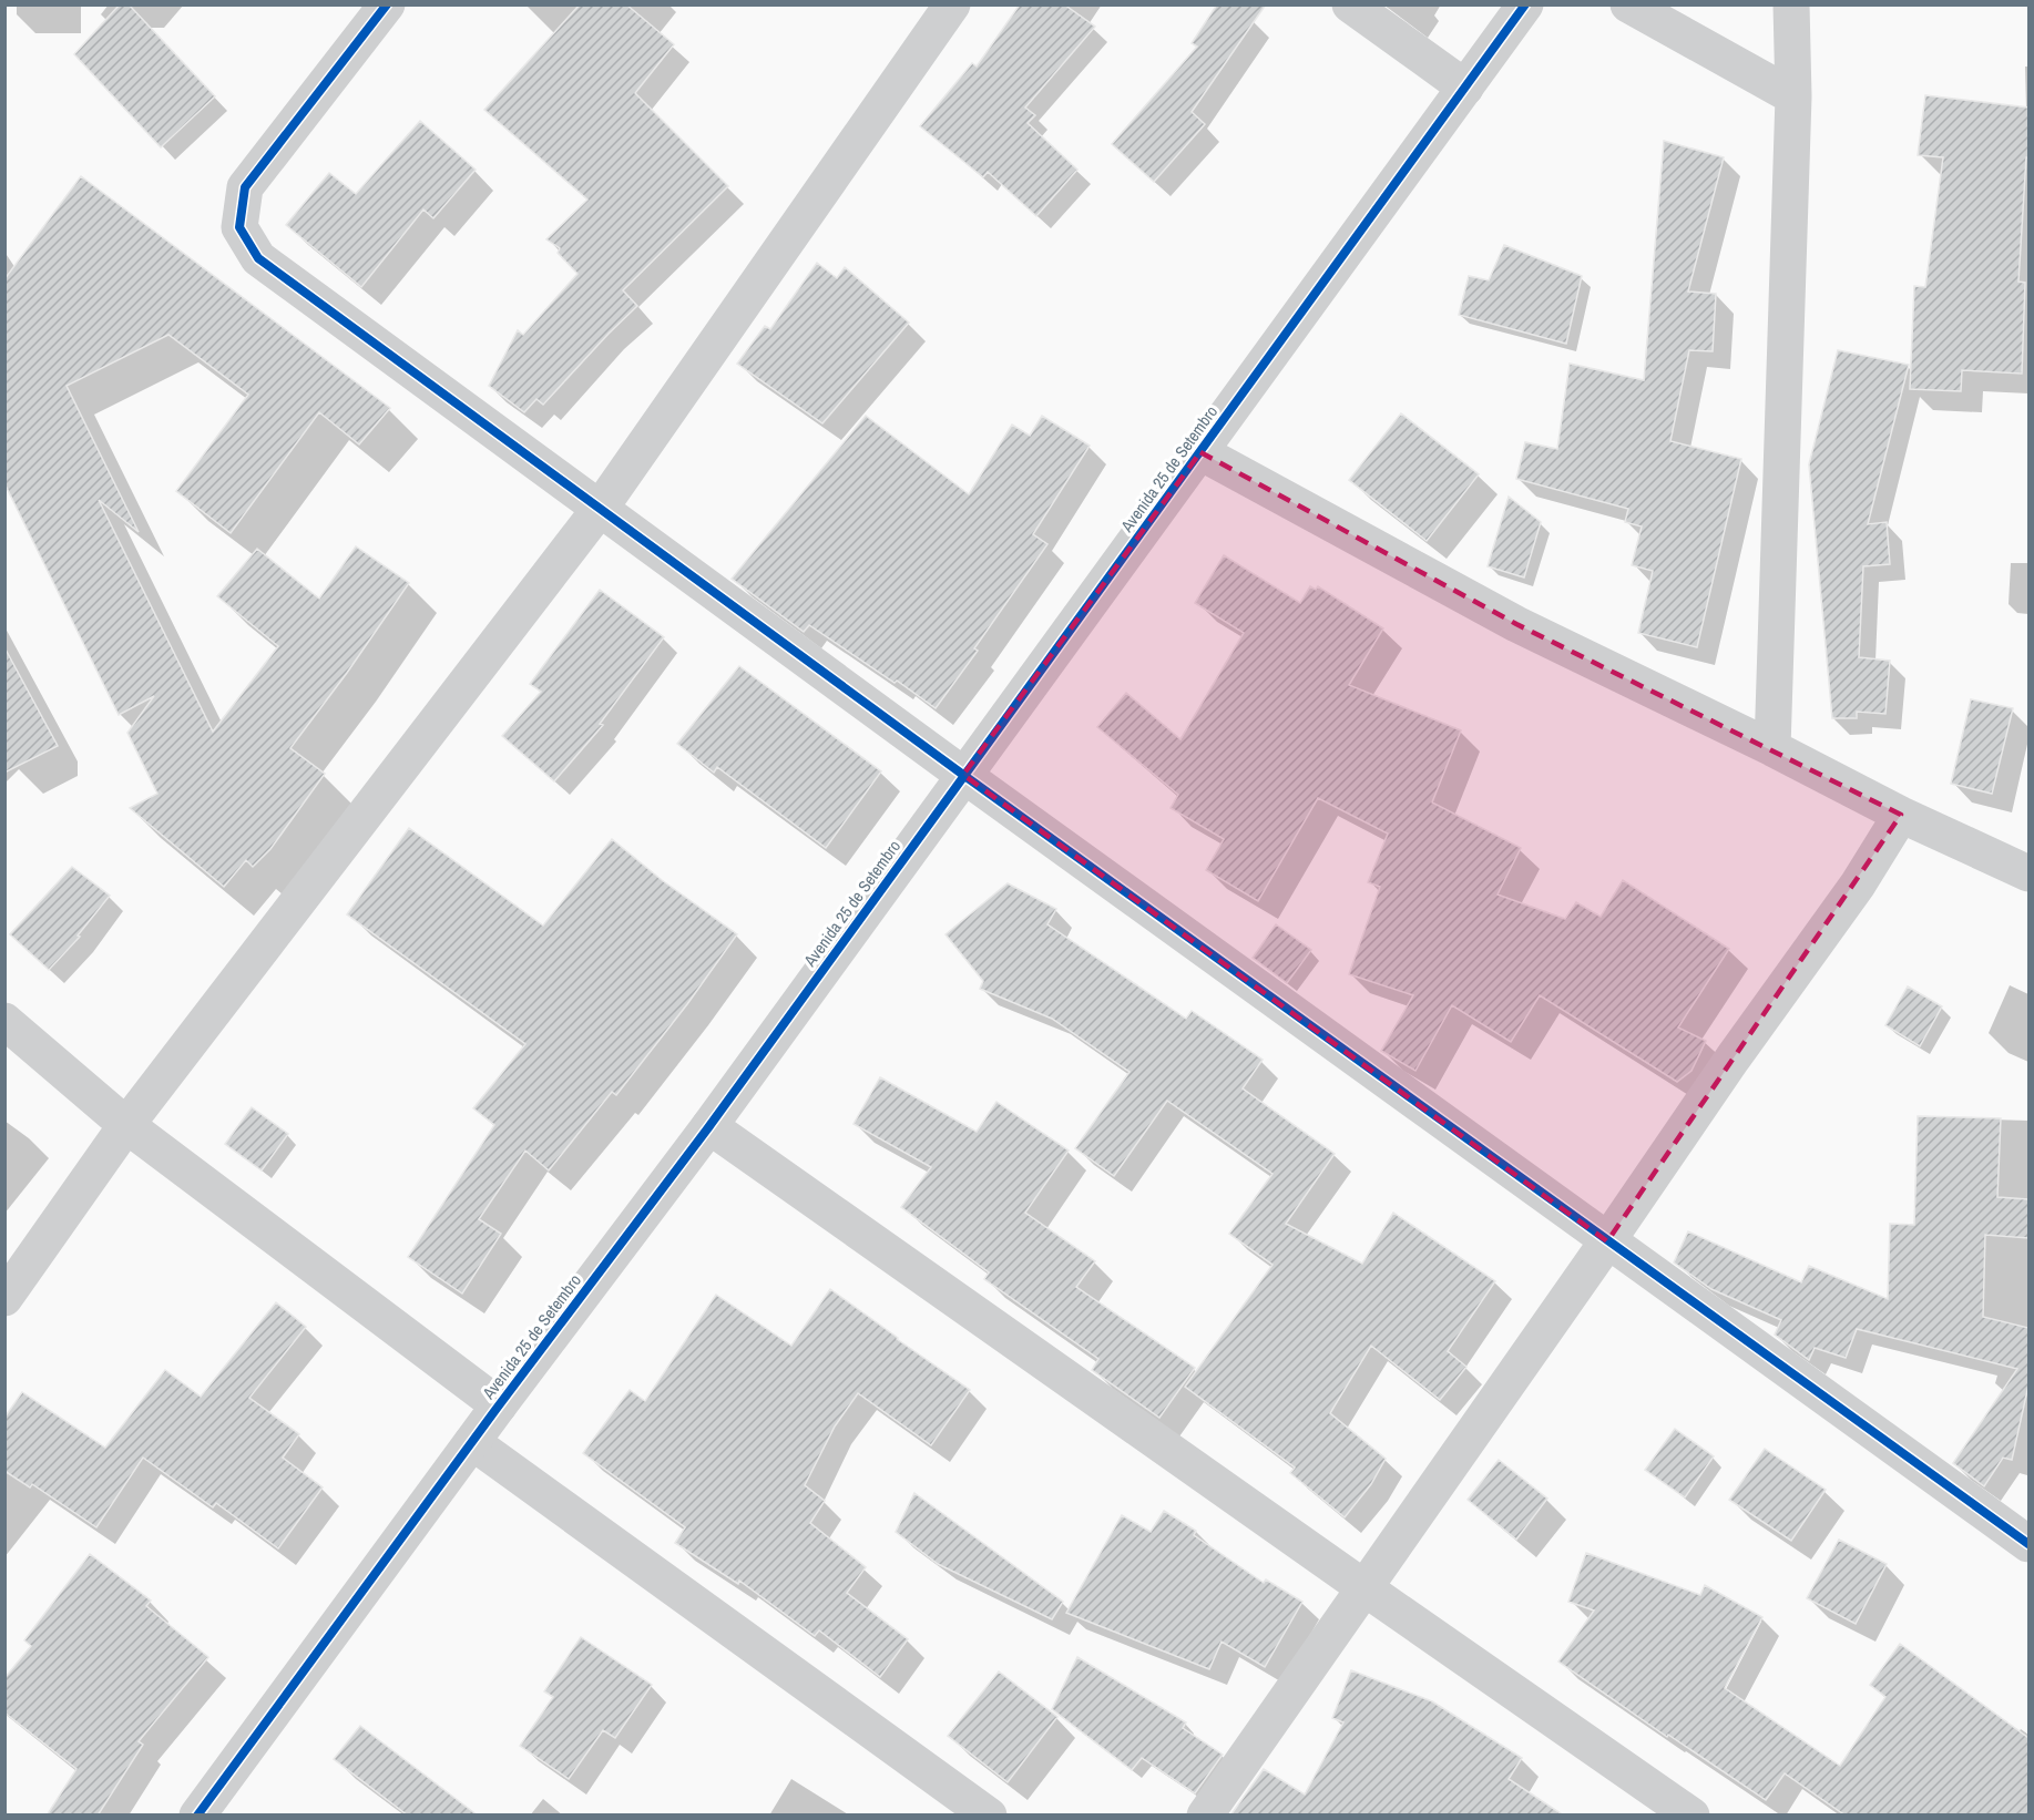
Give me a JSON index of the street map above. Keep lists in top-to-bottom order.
{
  "streets": {
    "street": ["Avenida 25 de Setembro"]
  }
}
